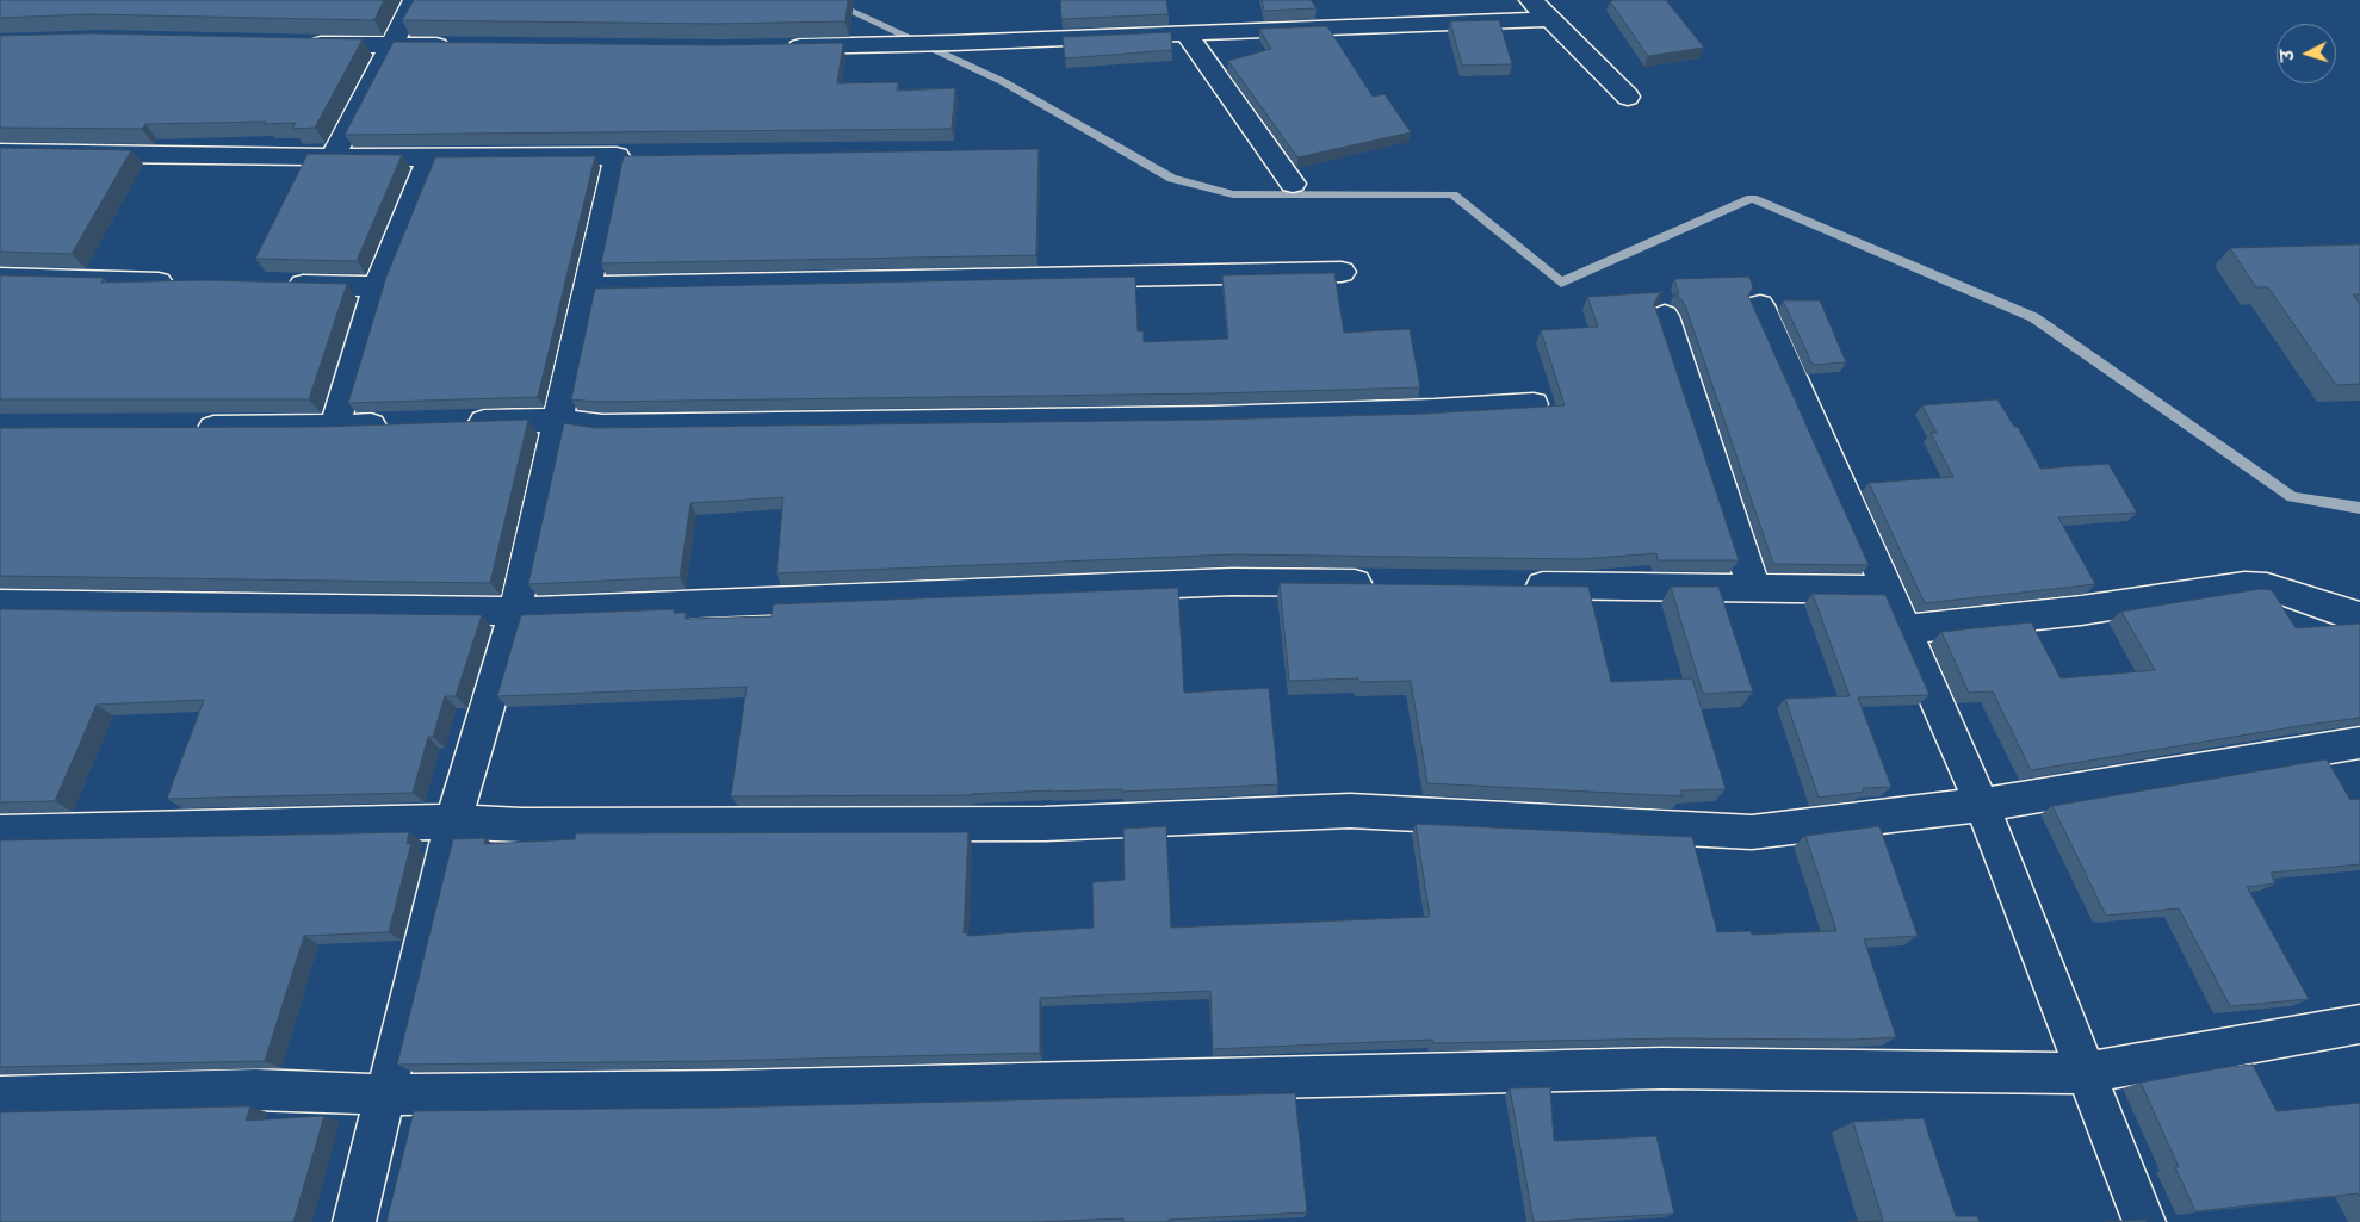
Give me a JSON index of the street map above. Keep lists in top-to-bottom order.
{
  "north": "left"
}
